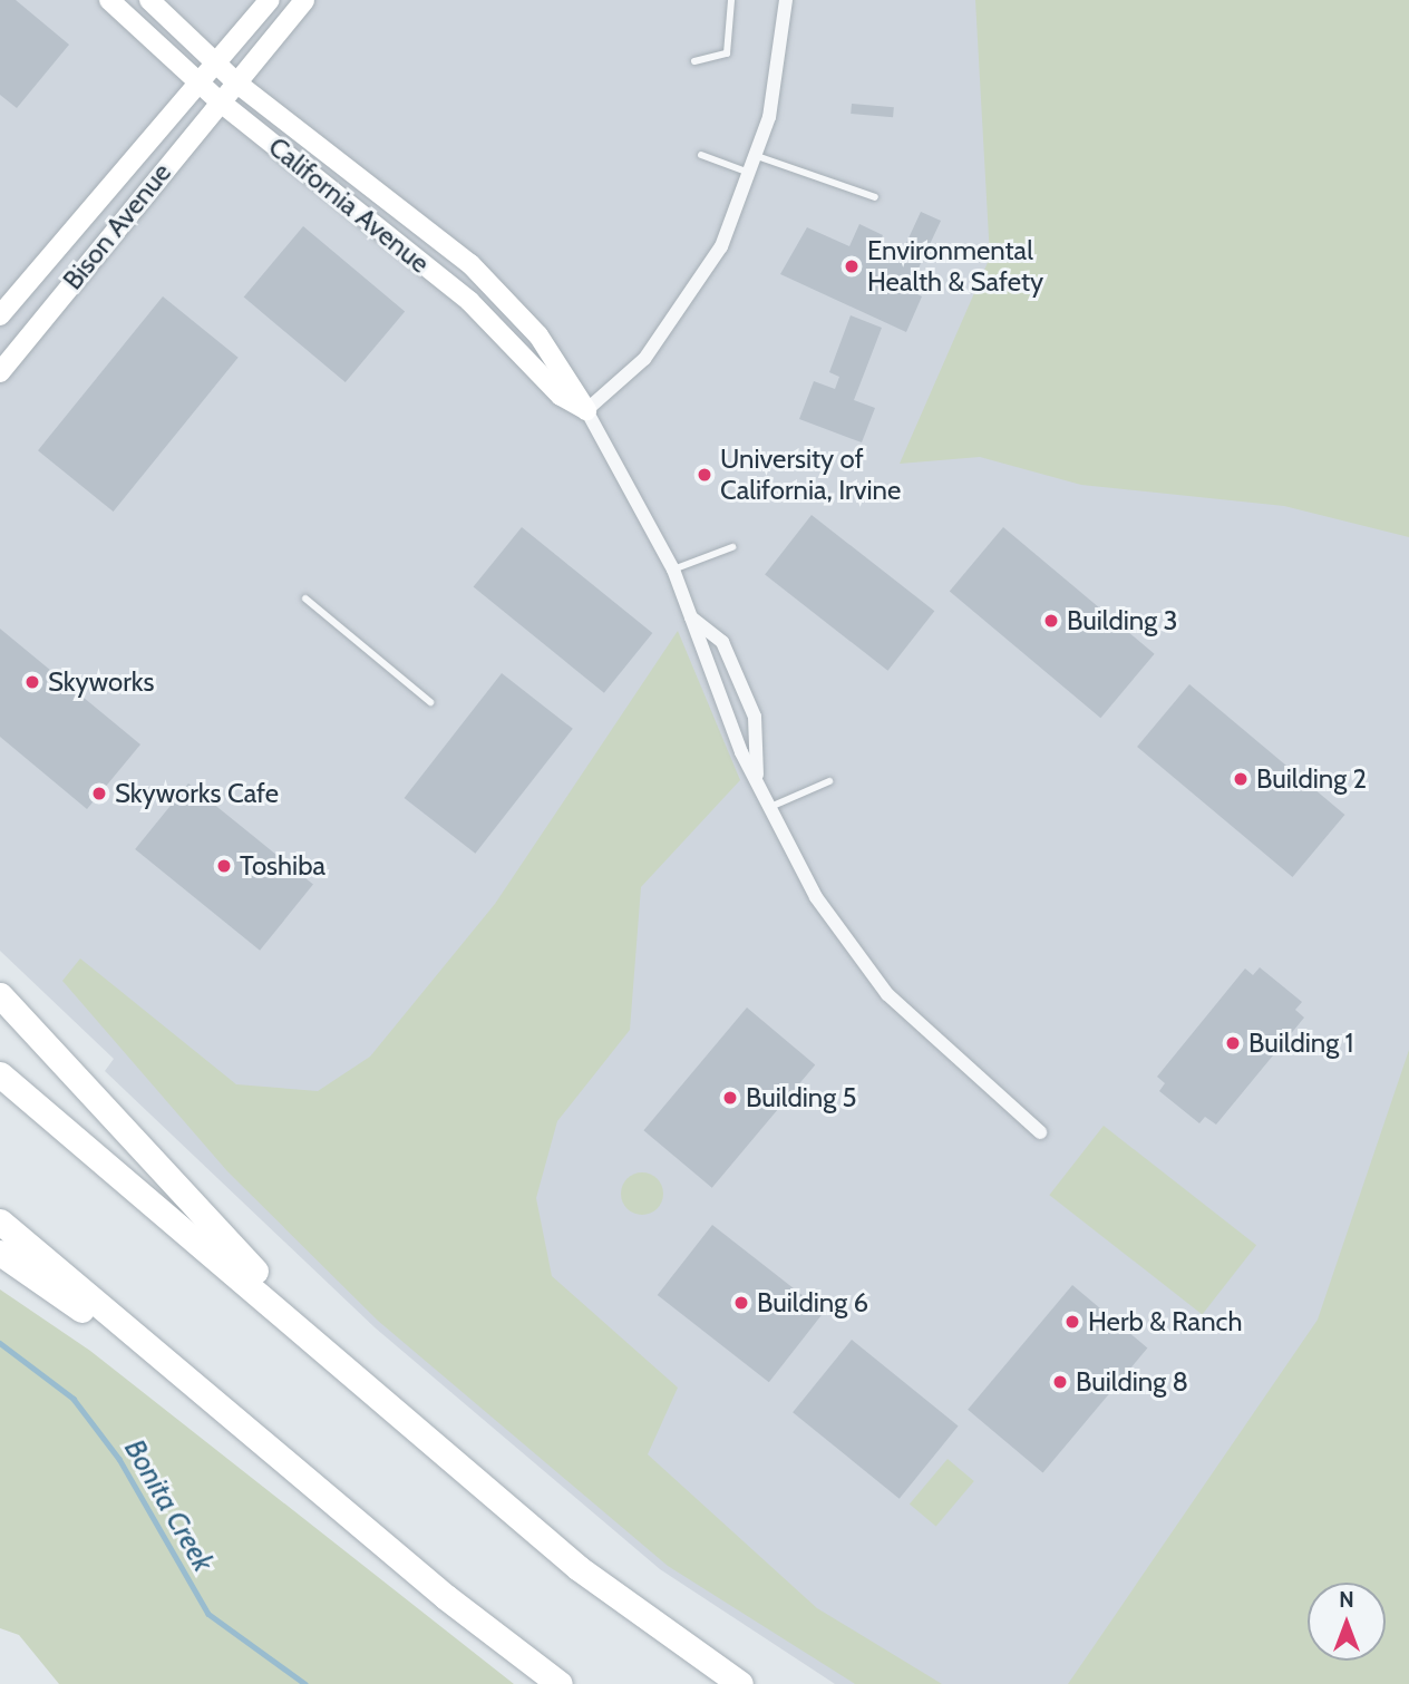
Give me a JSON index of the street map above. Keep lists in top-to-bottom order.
{
  "streets": {
    "street": ["California Avenue", "Bison Avenue"]
  },
  "crossings": [
    ["California Avenue", "Bison Avenue"]
  ],
  "water": ["Bonita Creek"],
  "places": [
    "Environmental Health & Safety",
    "University of California, Irvine",
    "Building 3",
    "Skyworks",
    "Building 2",
    "Skyworks Cafe",
    "Toshiba",
    "Building 1",
    "Building 5",
    "Building 6",
    "Herb & Ranch",
    "Building 8"
  ],
  "north": "top"
}
